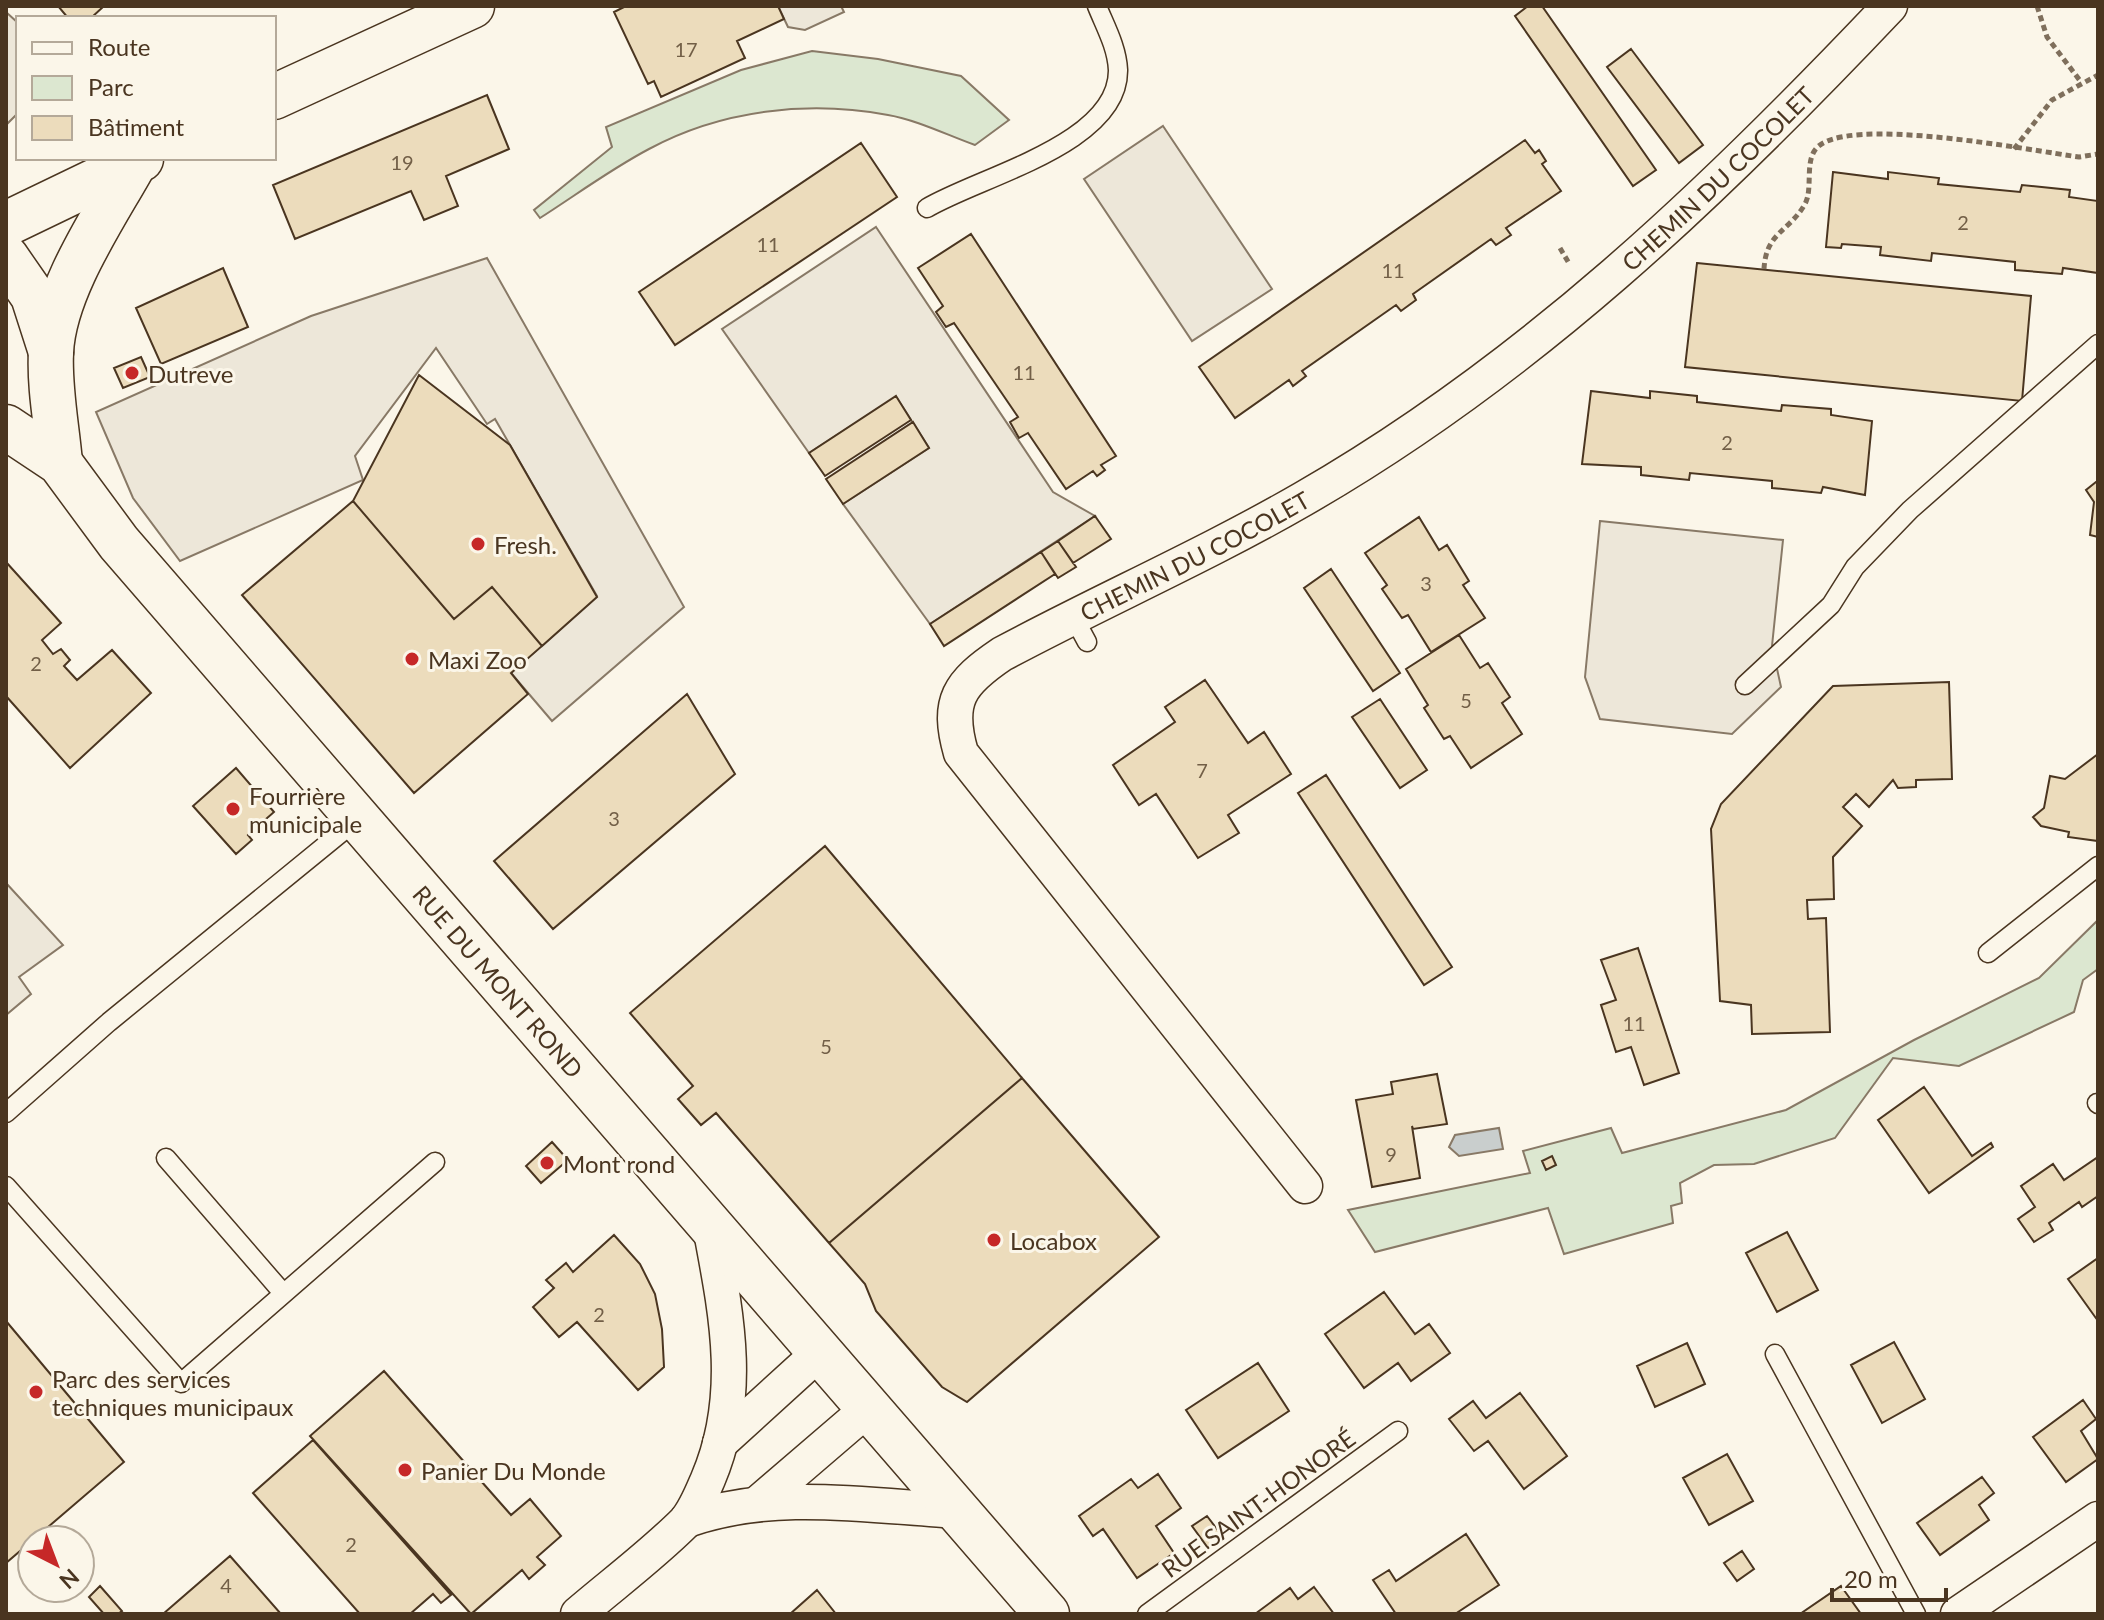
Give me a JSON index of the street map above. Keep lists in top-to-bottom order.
{
  "streets": {
    "street": ["CHEMIN DU COCOLET", "RUE DU MONT ROND"],
    "lane": ["RUE SAINT-HONORÉ"]
  },
  "places": [
    "Dutreve",
    "Fresh.",
    "Maxi Zoo",
    "Fourrière municipale",
    "Mont rond",
    "Locabox",
    "Parc des services techniques municipaux",
    "Panier Du Monde"
  ],
  "house_numbers": [
    "17",
    "19",
    "2",
    "11",
    "11",
    "11",
    "2",
    "3",
    "2",
    "5",
    "7",
    "3",
    "11",
    "5",
    "9",
    "2",
    "2",
    "4"
  ],
  "legend": ["Route", "Parc", "Bâtiment"],
  "scale_bar": "20 m",
  "north": "bottom right"
}
